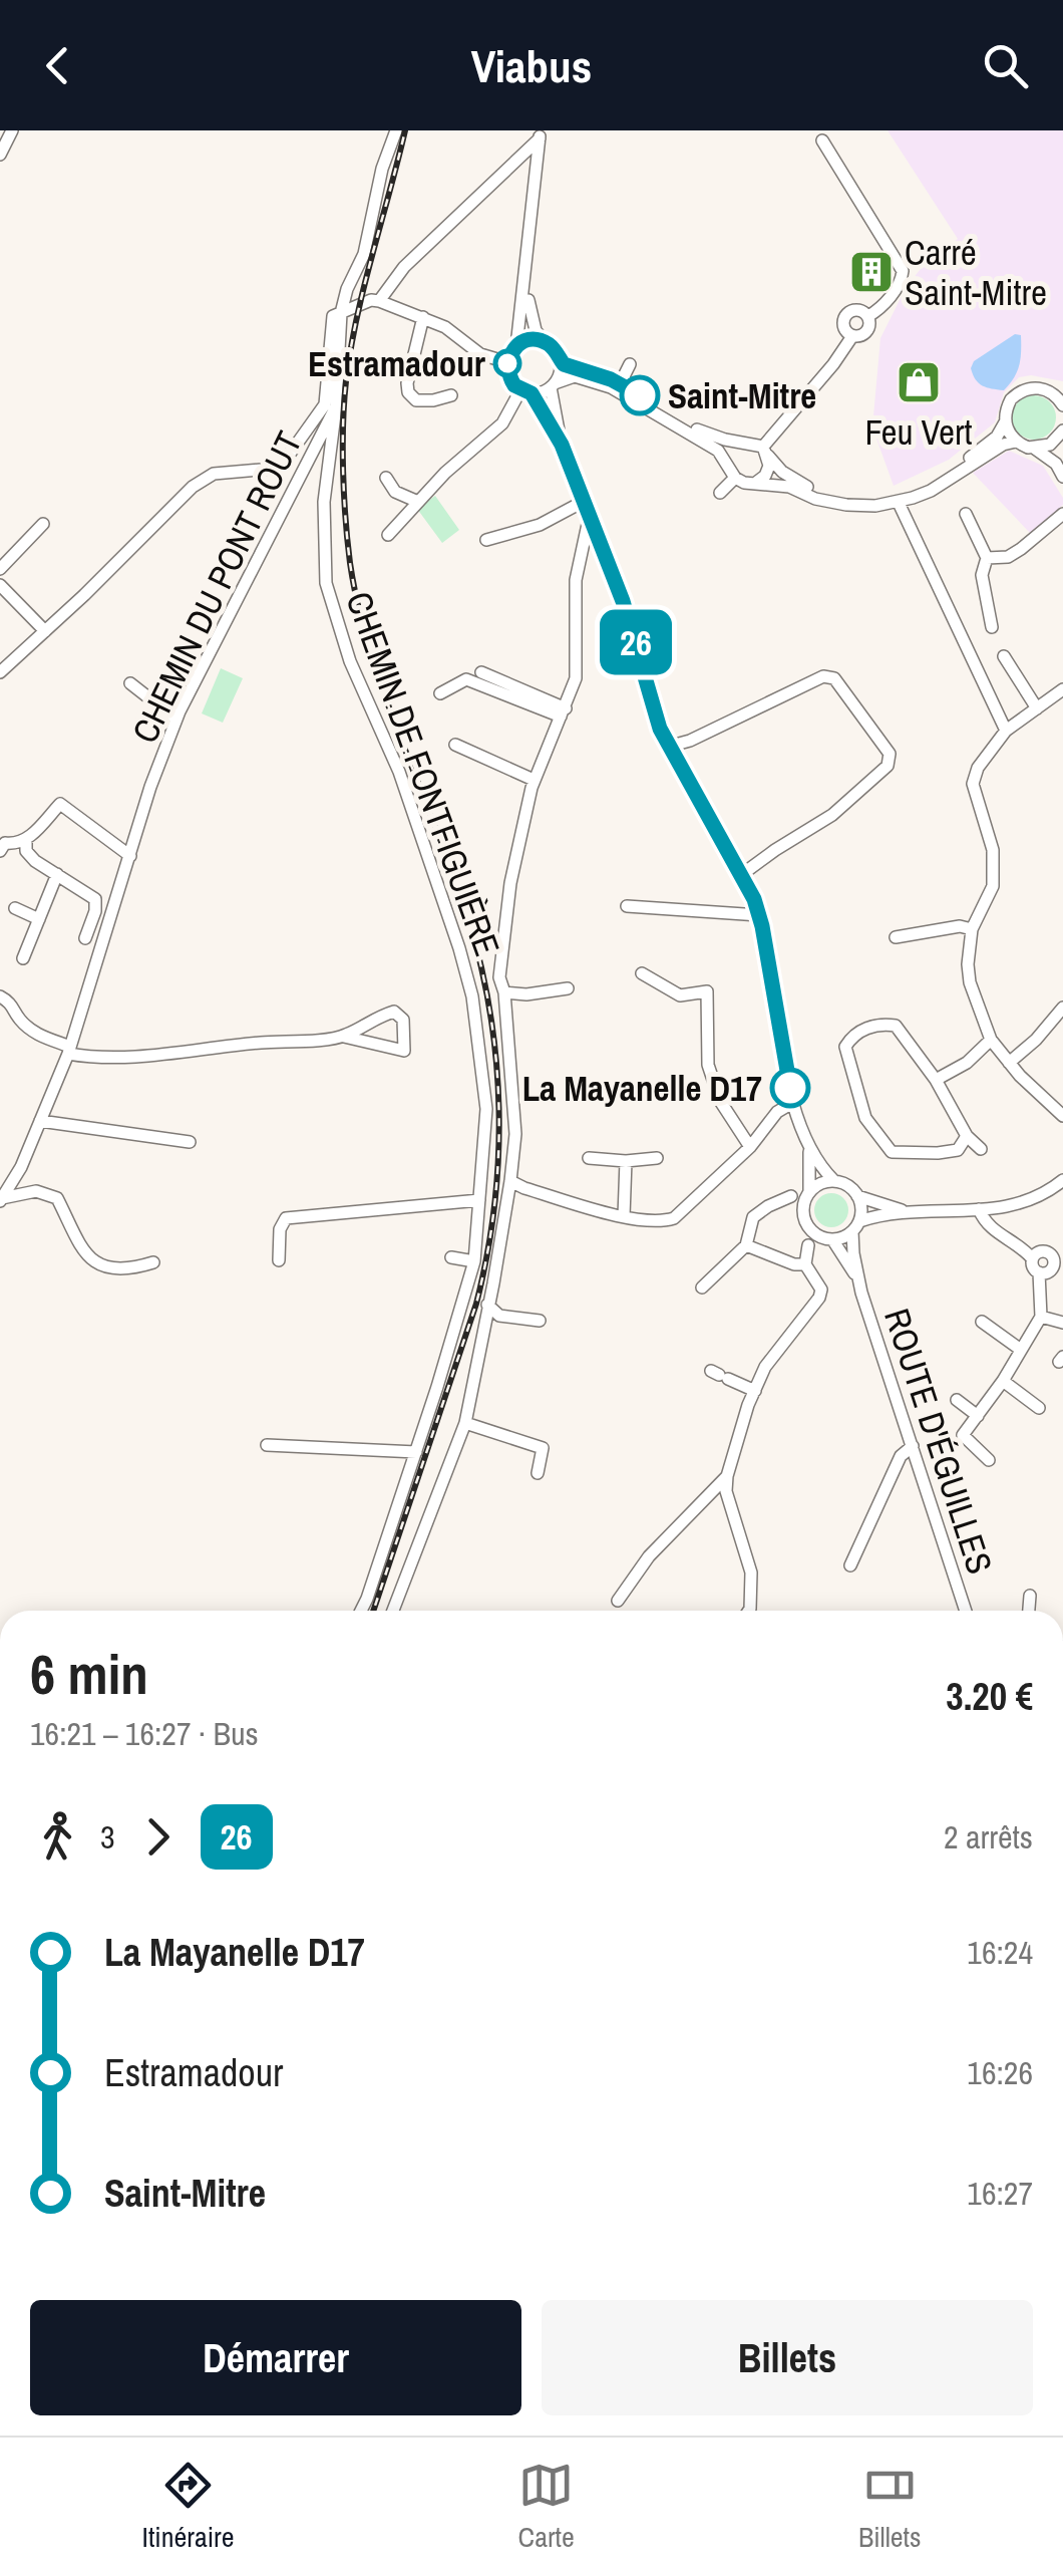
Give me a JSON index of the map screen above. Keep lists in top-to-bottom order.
{
  "streets": {
    "street": ["CHEMIN DU PONT ROUT", "CHEMIN DE FONTFIGUIÈRE", "ROUTE D'ÉGUILLES"]
  },
  "crossings": [
    ["CHEMIN DU PONT ROUT", "CHEMIN DE FONTFIGUIÈRE"]
  ],
  "places": {
    "building": ["Carré Saint-Mitre"],
    "other": ["Estramadour", "Saint-Mitre", "La Mayanelle D17"],
    "shop": ["Feu Vert"]
  },
  "lines": ["bus line 26"],
  "page": {
    "header": "Viabus",
    "on_map": "26",
    "heading": ["6 min", "16:21 – 16:27 · Bus", "3.20 €"],
    "legs": ["3", "26", "2 arrêts"],
    "list": [
      {
        "name": "La Mayanelle D17",
        "value": "16:24"
      },
      {
        "name": "Estramadour",
        "value": "16:26"
      },
      {
        "name": "Saint-Mitre",
        "value": "16:27"
      }
    ],
    "buttons": ["Démarrer", "Billets"],
    "tabs": ["Itinéraire", "Carte", "Billets"]
  }
}
